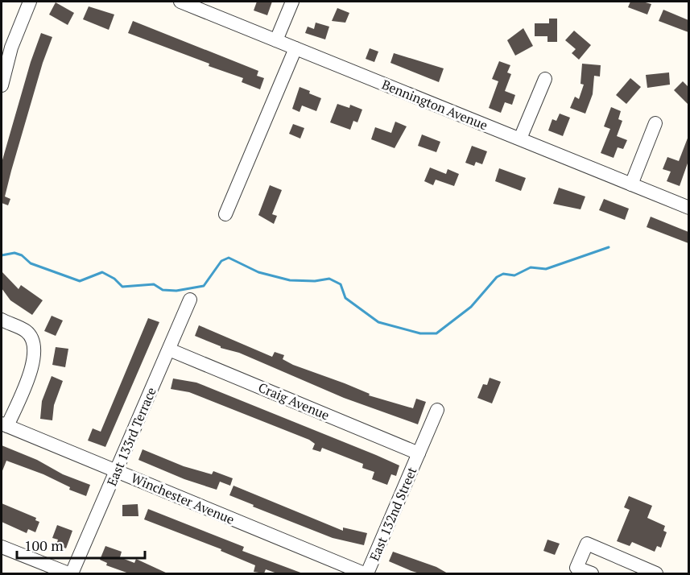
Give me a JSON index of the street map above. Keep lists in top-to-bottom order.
{
  "streets": {
    "street": [
      "Bennington Avenue",
      "Craig Avenue",
      "East 133rd Terrace",
      "Winchester Avenue",
      "East 132nd Street"
    ]
  },
  "crossings": [
    ["Craig Avenue", "East 133rd Terrace"],
    ["Craig Avenue", "East 132nd Street"],
    ["East 133rd Terrace", "Winchester Avenue"],
    ["Winchester Avenue", "East 132nd Street"]
  ],
  "scale_bar": "100 m"
}
